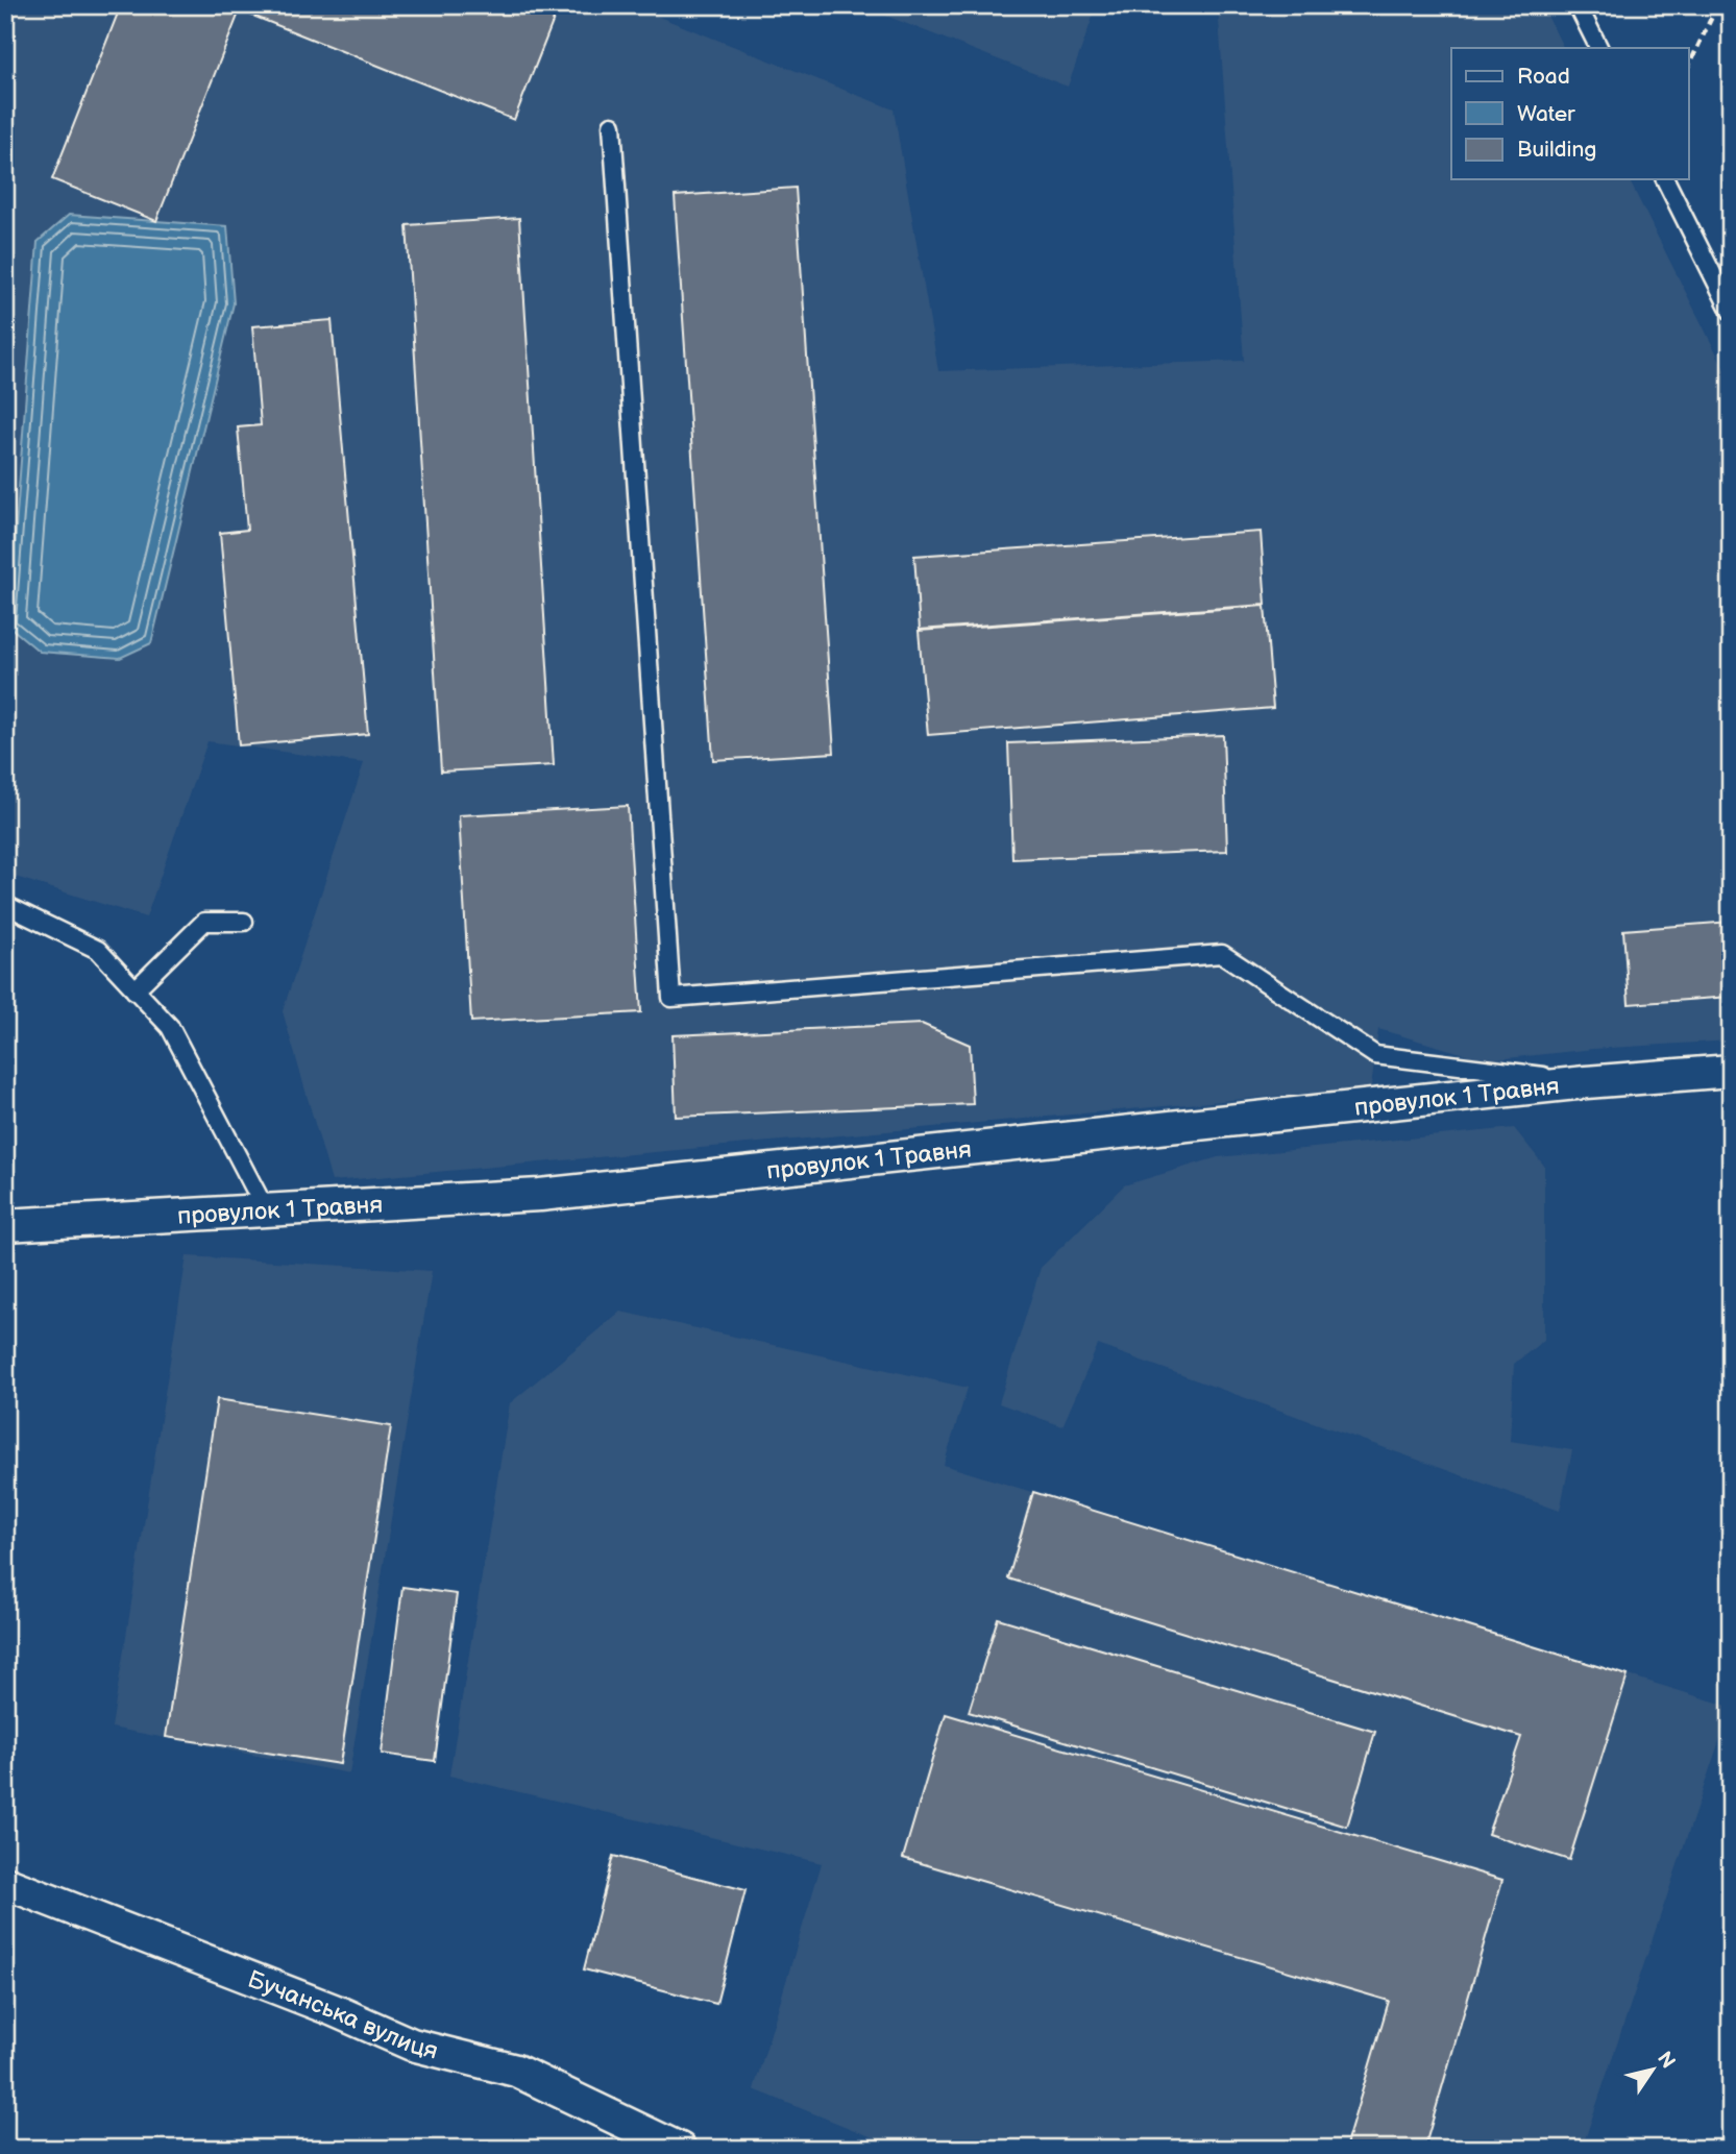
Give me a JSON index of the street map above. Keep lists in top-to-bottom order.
{
  "streets": {
    "street": ["провулок 1 Травня", "Бучанська вулиця"]
  },
  "legend": ["Road", "Water", "Building"],
  "north": "top right"
}
